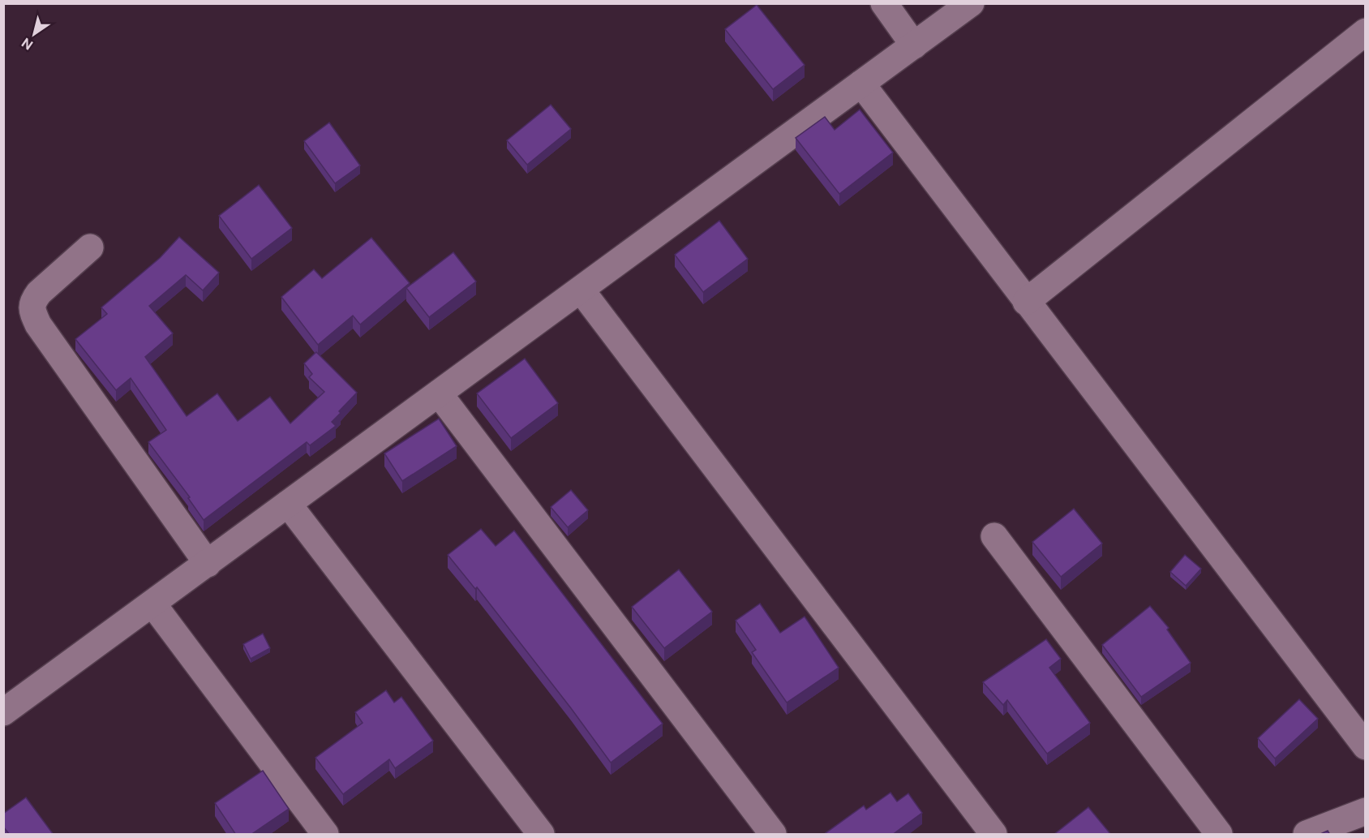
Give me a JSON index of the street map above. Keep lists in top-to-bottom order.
{
  "north": "bottom left"
}
